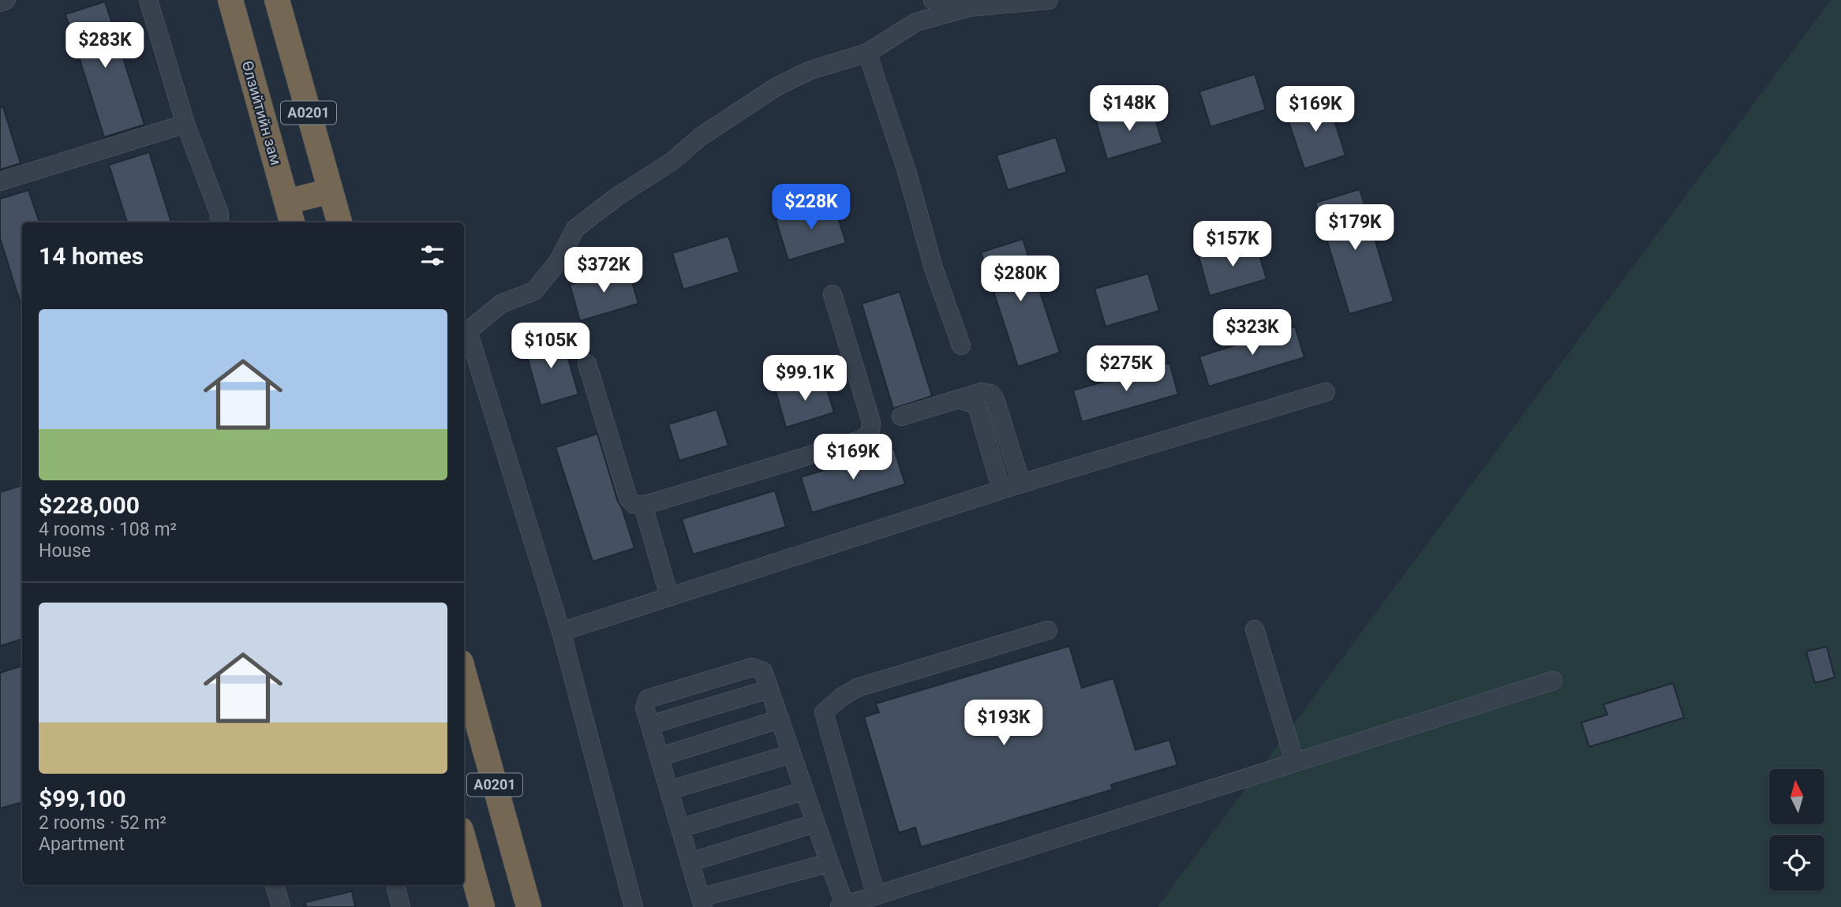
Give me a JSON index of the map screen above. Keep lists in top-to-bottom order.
{
  "streets": {
    "highway": ["Өлзийтийн зам", "A0201"]
  },
  "north": "top",
  "page": {
    "price": [
      "$283K",
      "$148K",
      "$169K",
      "$228K",
      "$179K",
      "$157K",
      "$372K",
      "$280K",
      "$323K",
      "$105K",
      "$275K",
      "$99.1K",
      "$169K",
      "$193K"
    ],
    "heading": "14 homes",
    "list": [
      {
        "name": "$228,000",
        "note": "4 rooms · 108 m² · House"
      },
      {
        "name": "$99,100",
        "note": "2 rooms · 52 m² · Apartment"
      }
    ]
  }
}
